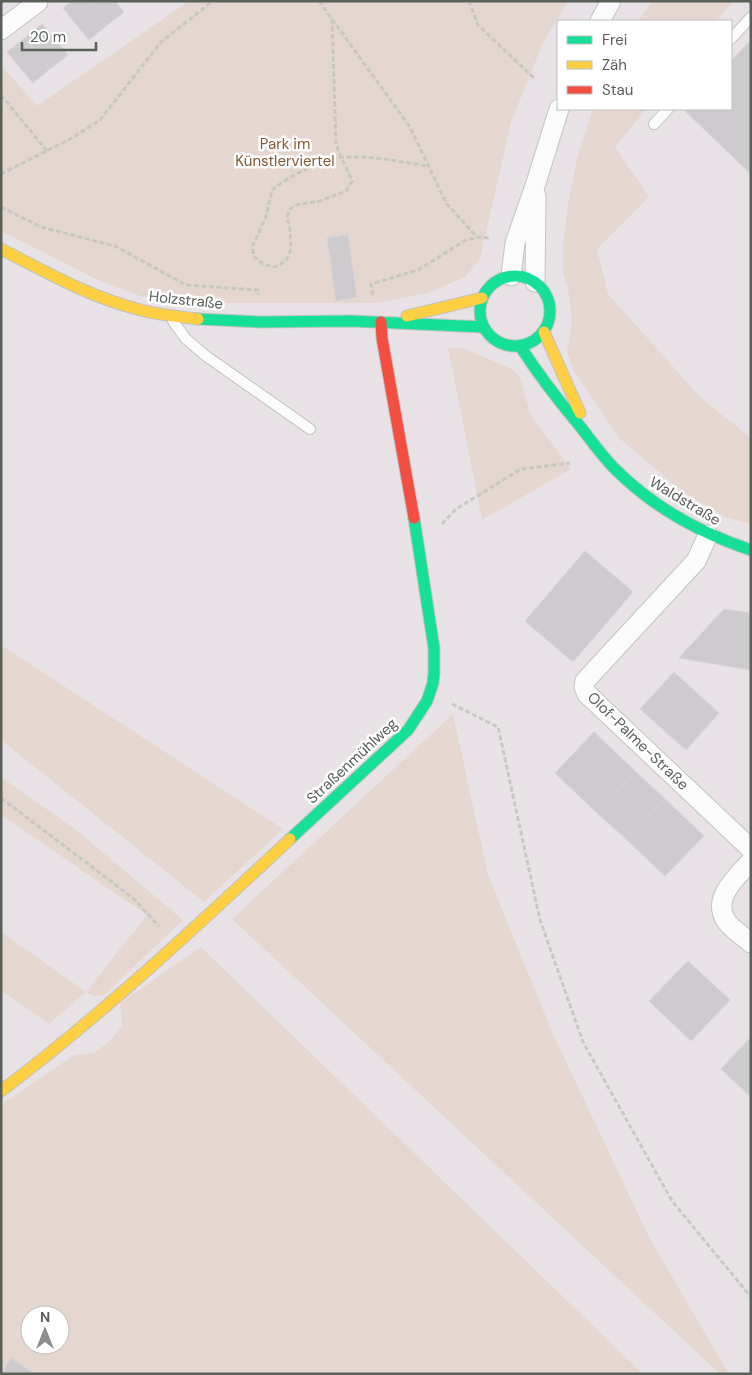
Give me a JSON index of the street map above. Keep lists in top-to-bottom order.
{
  "streets": {
    "street": [
      "Holzstraße",
      "Waldstraße",
      "Olof-Palme-Straße",
      "Straßenmühlweg"
    ]
  },
  "crossings": [
    ["Holzstraße", "Waldstraße"],
    ["Holzstraße", "Straßenmühlweg"],
    ["Waldstraße", "Olof-Palme-Straße"]
  ],
  "parks": ["Park im Künstlerviertel"],
  "legend": ["Frei", "Zäh", "Stau"],
  "scale_bar": "20 m",
  "north": "top"
}
